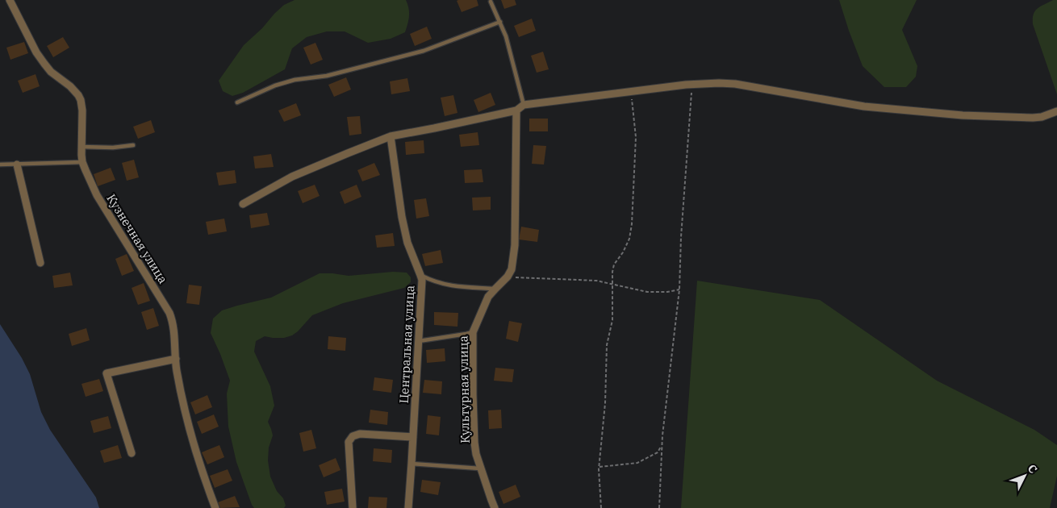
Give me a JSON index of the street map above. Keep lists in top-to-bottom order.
{
  "streets": {
    "street": ["Кузнечная улица", "Центральная улица", "Культурная улица"]
  },
  "north": "top right"
}
